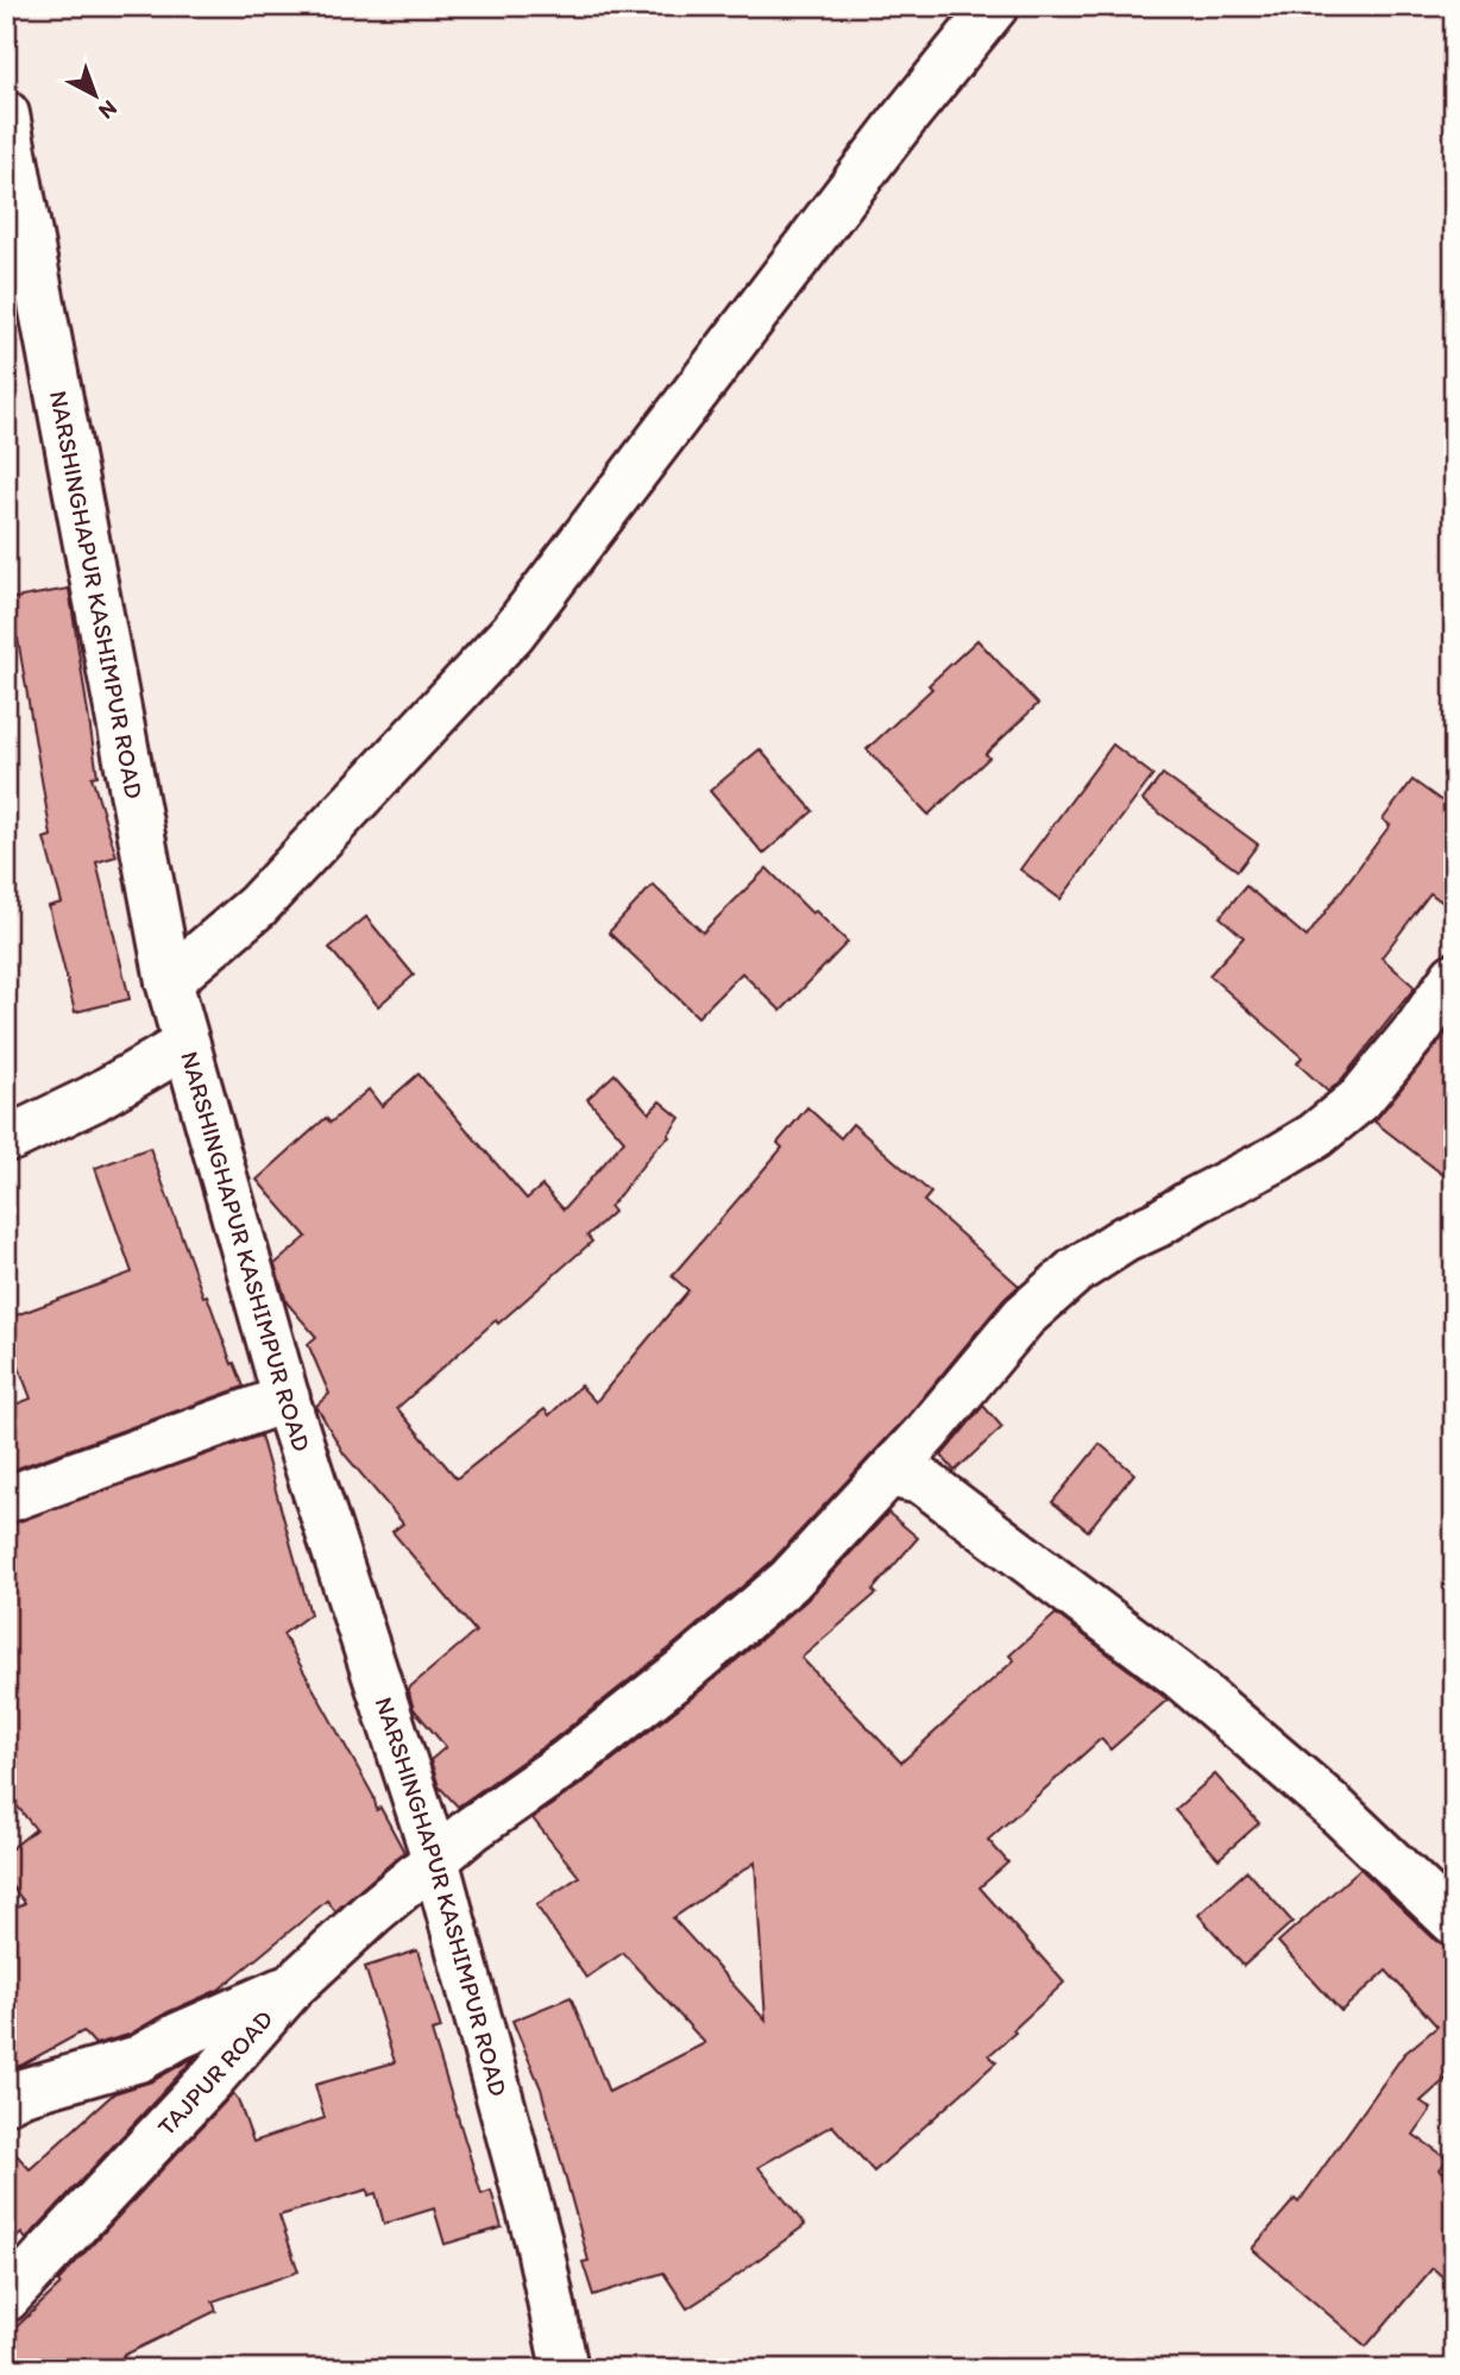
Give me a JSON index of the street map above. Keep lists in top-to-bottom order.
{
  "streets": {
    "street": ["NARSHINGHAPUR KASHIMPUR ROAD", "TAJPUR ROAD"]
  },
  "crossings": [
    ["NARSHINGHAPUR KASHIMPUR ROAD", "TAJPUR ROAD"]
  ],
  "north": "bottom right"
}
